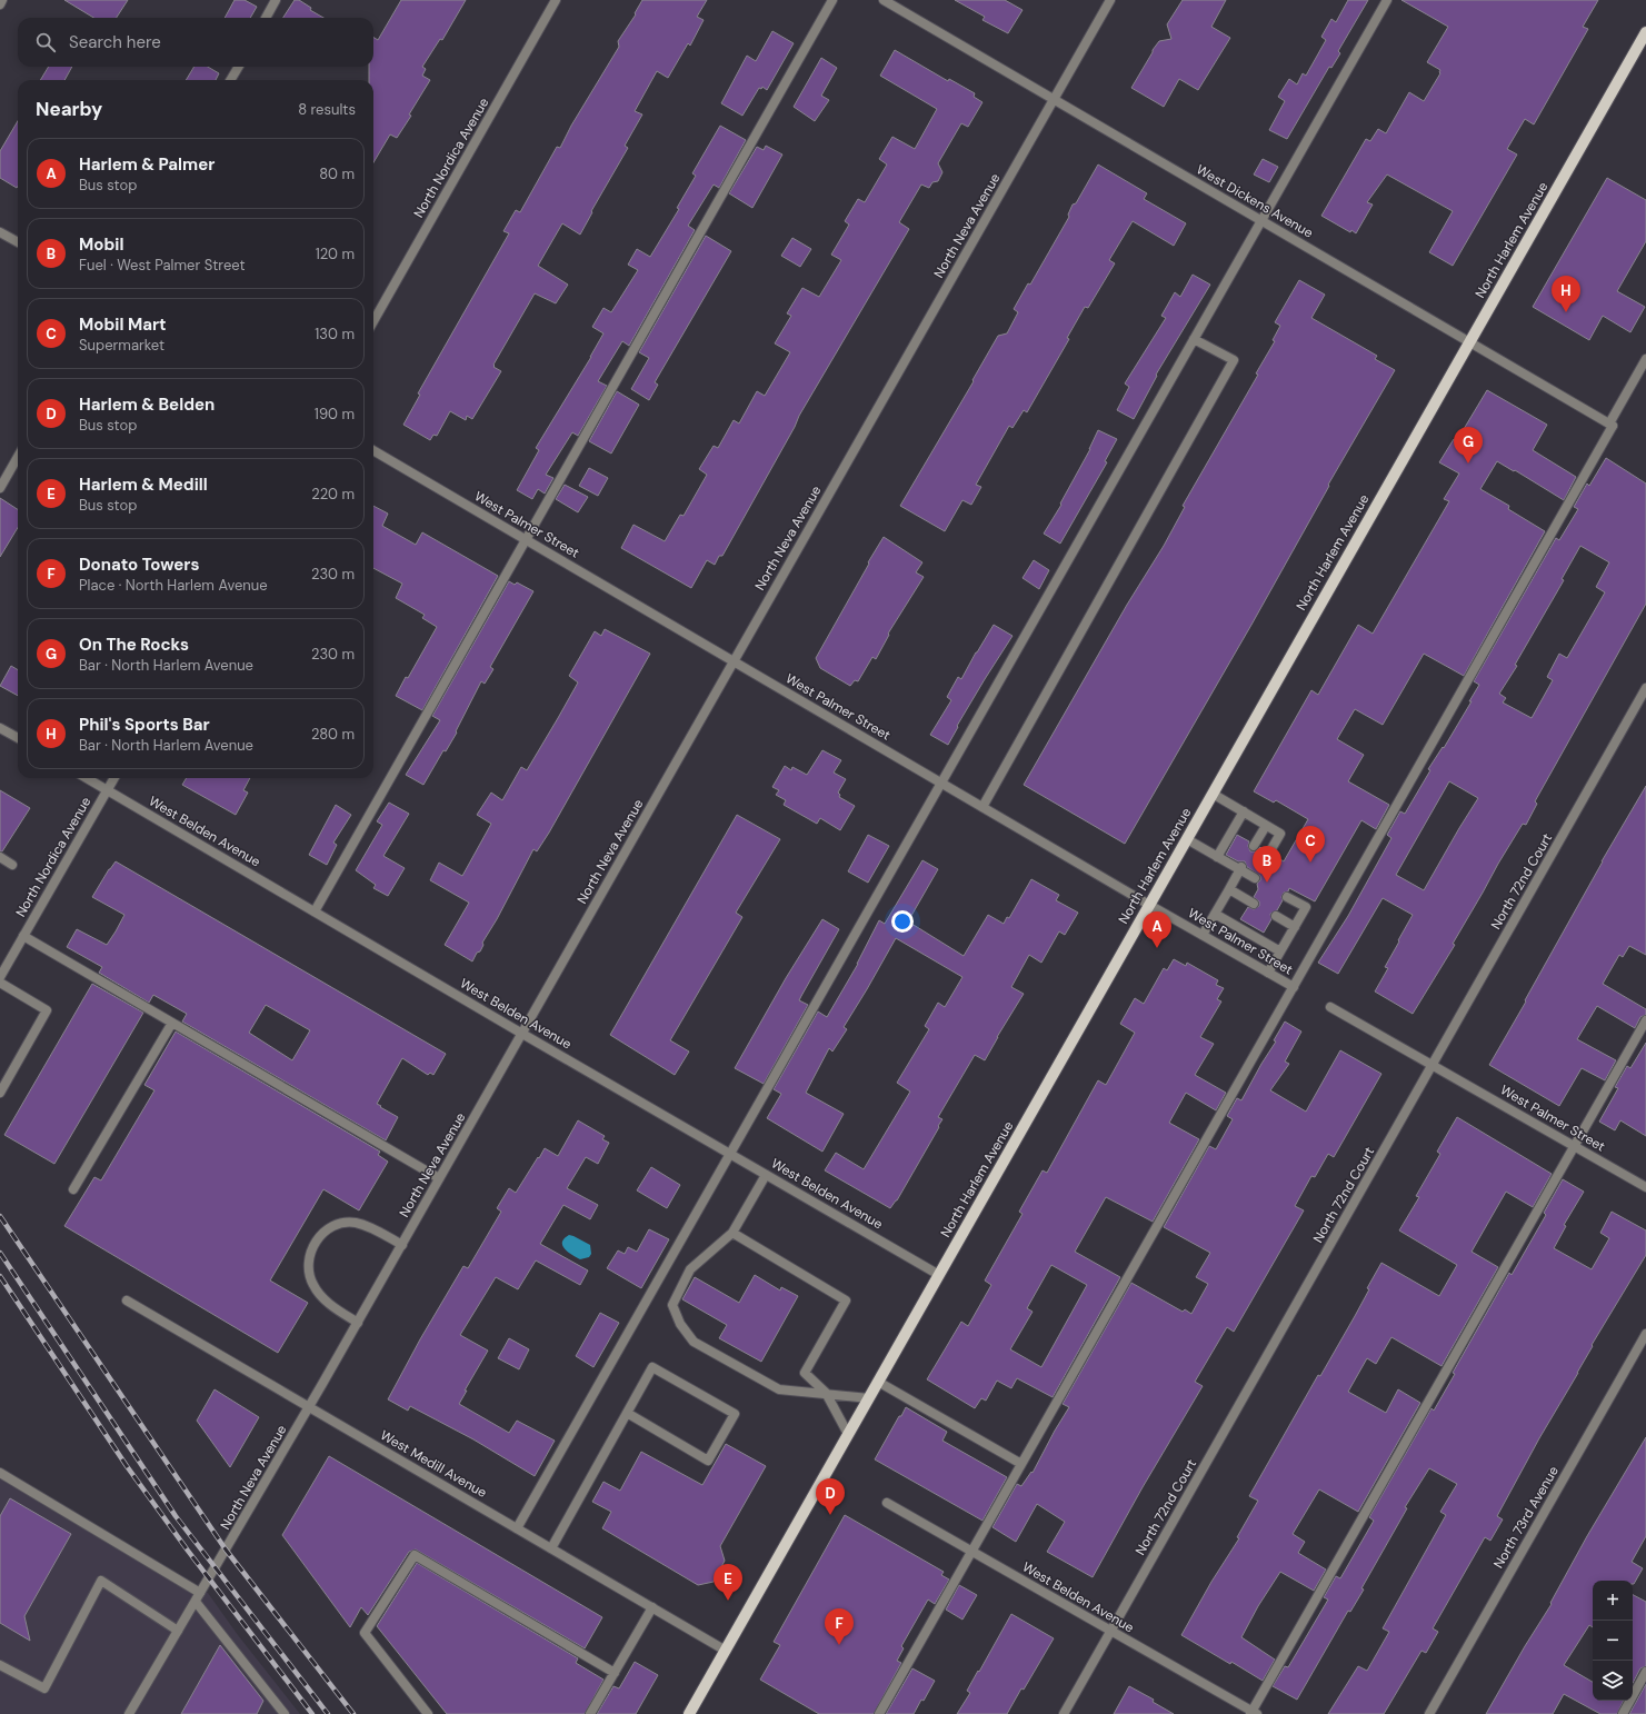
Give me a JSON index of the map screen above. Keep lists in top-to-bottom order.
{
  "streets": {
    "main road": ["North Harlem Avenue"],
    "street": [
      "North Nordica Avenue",
      "West Dickens Avenue",
      "North Neva Avenue",
      "West Palmer Street",
      "West Belden Avenue",
      "North 72nd Court",
      "West Medill Avenue",
      "North 73rd Avenue"
    ]
  },
  "crossings": [
    ["North Nordica Avenue", "West Belden Avenue"],
    ["West Dickens Avenue", "North Neva Avenue"],
    ["West Dickens Avenue", "North Harlem Avenue"],
    ["North Neva Avenue", "West Palmer Street"],
    ["North Neva Avenue", "West Belden Avenue"],
    ["North Neva Avenue", "West Medill Avenue"],
    ["North Harlem Avenue", "West Palmer Street"],
    ["North Harlem Avenue", "West Belden Avenue"],
    ["North Harlem Avenue", "West Medill Avenue"],
    ["West Palmer Street", "North 72nd Court"],
    ["West Belden Avenue", "North 72nd Court"]
  ],
  "page": {
    "search": "Search here",
    "heading": ["Nearby", "8 results"],
    "list": [
      {
        "mark": "A",
        "name": "Harlem & Palmer",
        "note": "Bus stop",
        "value": "80 m"
      },
      {
        "mark": "B",
        "name": "Mobil",
        "note": "Fuel · West Palmer Street",
        "value": "120 m"
      },
      {
        "mark": "C",
        "name": "Mobil Mart",
        "note": "Supermarket",
        "value": "130 m"
      },
      {
        "mark": "D",
        "name": "Harlem & Belden",
        "note": "Bus stop",
        "value": "190 m"
      },
      {
        "mark": "E",
        "name": "Harlem & Medill",
        "note": "Bus stop",
        "value": "220 m"
      },
      {
        "mark": "F",
        "name": "Donato Towers",
        "note": "Place · North Harlem Avenue",
        "value": "230 m"
      },
      {
        "mark": "G",
        "name": "On The Rocks",
        "note": "Bar · North Harlem Avenue",
        "value": "230 m"
      },
      {
        "mark": "H",
        "name": "Phil's Sports Bar",
        "note": "Bar · North Harlem Avenue",
        "value": "280 m"
      }
    ],
    "pins": [
      "H",
      "G",
      "C",
      "B",
      "A",
      "D",
      "E",
      "F"
    ],
    "map_buttons": ["+", "−"]
  }
}
